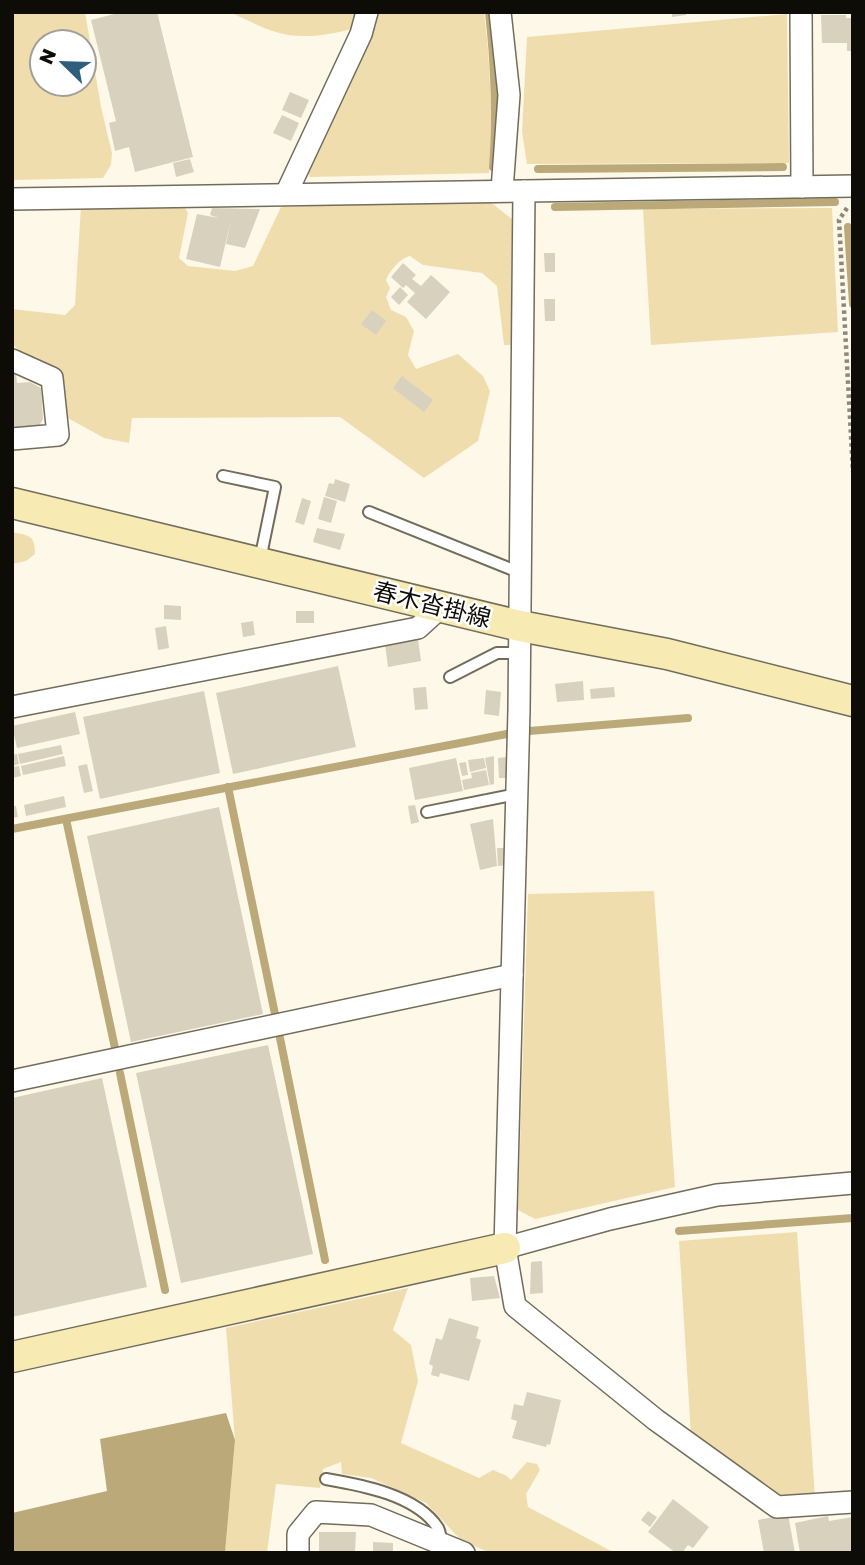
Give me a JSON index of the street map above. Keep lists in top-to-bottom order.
{
  "streets": {
    "main road": ["春木沓掛線"]
  },
  "north": "top left"
}
